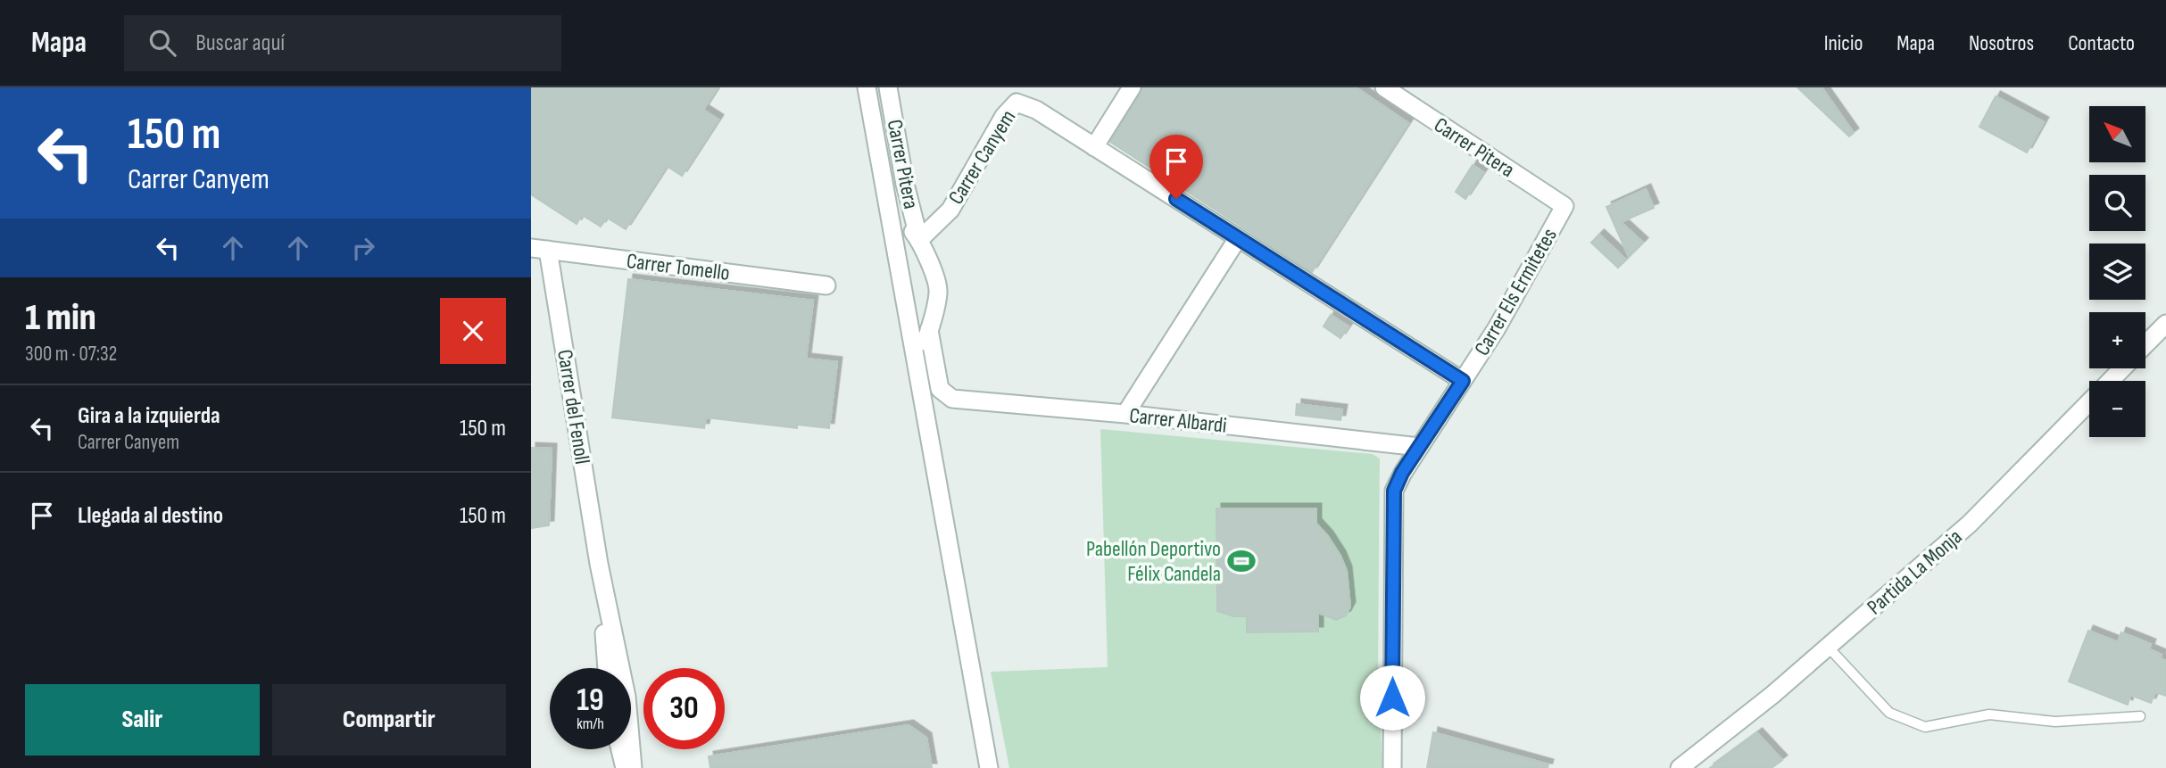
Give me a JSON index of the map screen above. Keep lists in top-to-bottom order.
{
  "streets": {
    "street": [
      "Carrer Pitera",
      "Carrer Canyem",
      "Carrer Tomello",
      "Carrer Els Ermitetes",
      "Carrer del Fenoll",
      "Carrer Albardi",
      "Partida La Monja"
    ]
  },
  "crossings": [
    ["Carrer Pitera", "Carrer Canyem"],
    ["Carrer Pitera", "Carrer Els Ermitetes"],
    ["Carrer Canyem", "Carrer Els Ermitetes"],
    ["Carrer Tomello", "Carrer del Fenoll"],
    ["Carrer Els Ermitetes", "Carrer Albardi"]
  ],
  "places": {
    "sports": ["Pabellón Deportivo Félix Candela"]
  },
  "north": "top left",
  "page": {
    "header": "Mapa",
    "search": "Buscar aquí",
    "nav": [
      "Inicio",
      "Mapa",
      "Nosotros",
      "Contacto"
    ],
    "turn": ["150 m", "Carrer Canyem"],
    "map_buttons": ["+", "−"],
    "heading": ["1 min", "300 m · 07:32"],
    "list": [
      {
        "name": "Gira a la izquierda",
        "note": "Carrer Canyem",
        "value": "150 m"
      },
      {
        "name": "Llegada al destino",
        "value": "150 m"
      }
    ],
    "speed": "19 km/h",
    "limit": "30",
    "buttons": ["Salir", "Compartir"]
  }
}
